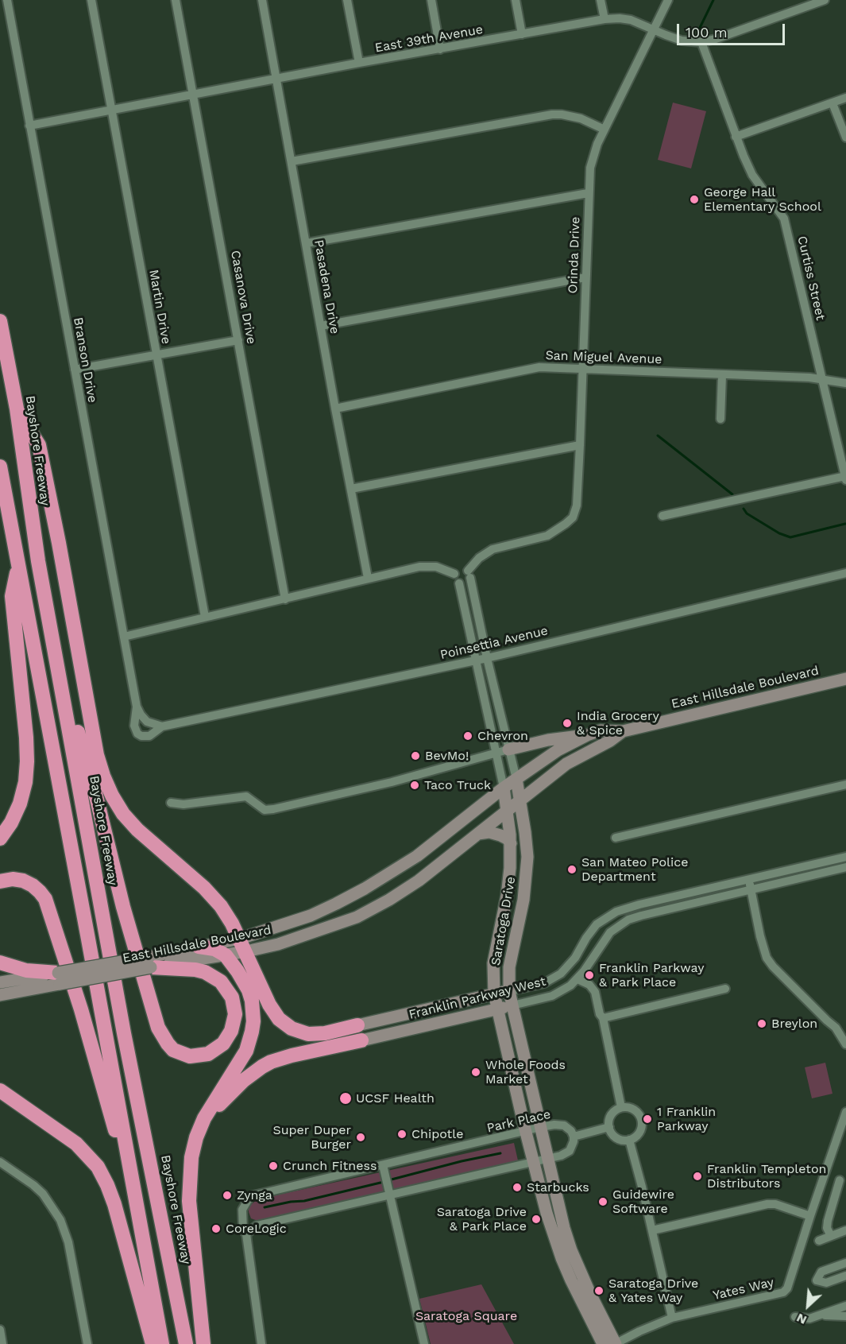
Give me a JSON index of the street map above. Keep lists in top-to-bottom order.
{
  "streets": {
    "highway": ["Bayshore Freeway"],
    "main road": ["East Hillsdale Boulevard", "Saratoga Drive", "Franklin Parkway West"],
    "street": [
      "East 39th Avenue",
      "Orinda Drive",
      "Curtiss Street",
      "Pasadena Drive",
      "Casanova Drive",
      "Martin Drive",
      "San Miguel Avenue",
      "Branson Drive",
      "Poinsettia Avenue",
      "Park Place",
      "Yates Way"
    ]
  },
  "crossings": [
    ["East 39th Avenue", "Orinda Drive"],
    ["East 39th Avenue", "Curtiss Street"],
    ["East 39th Avenue", "Pasadena Drive"],
    ["East 39th Avenue", "Casanova Drive"],
    ["East 39th Avenue", "Martin Drive"],
    ["East 39th Avenue", "Branson Drive"],
    ["Orinda Drive", "San Miguel Avenue"],
    ["Orinda Drive", "Saratoga Drive"],
    ["Curtiss Street", "San Miguel Avenue"],
    ["Pasadena Drive", "San Miguel Avenue"],
    ["Branson Drive", "Poinsettia Avenue"],
    ["Poinsettia Avenue", "Saratoga Drive"],
    ["East Hillsdale Boulevard", "Saratoga Drive"],
    ["Saratoga Drive", "Franklin Parkway West"],
    ["Saratoga Drive", "Park Place"],
    ["Saratoga Drive", "Yates Way"]
  ],
  "parks": ["Saratoga Square"],
  "places": [
    "George Hall Elementary School",
    "India Grocery & Spice",
    "Chevron",
    "BevMo!",
    "Taco Truck",
    "San Mateo Police Department",
    "Franklin Parkway & Park Place",
    "Breylon",
    "Whole Foods Market",
    "UCSF Health",
    "1 Franklin Parkway",
    "Chipotle",
    "Super Duper Burger",
    "Crunch Fitness",
    "Franklin Templeton Distributors",
    "Starbucks",
    "Zynga",
    "Guidewire Software",
    "Saratoga Drive & Park Place",
    "CoreLogic",
    "Saratoga Drive & Yates Way"
  ],
  "scale_bar": "100 m",
  "north": "bottom left"
}
